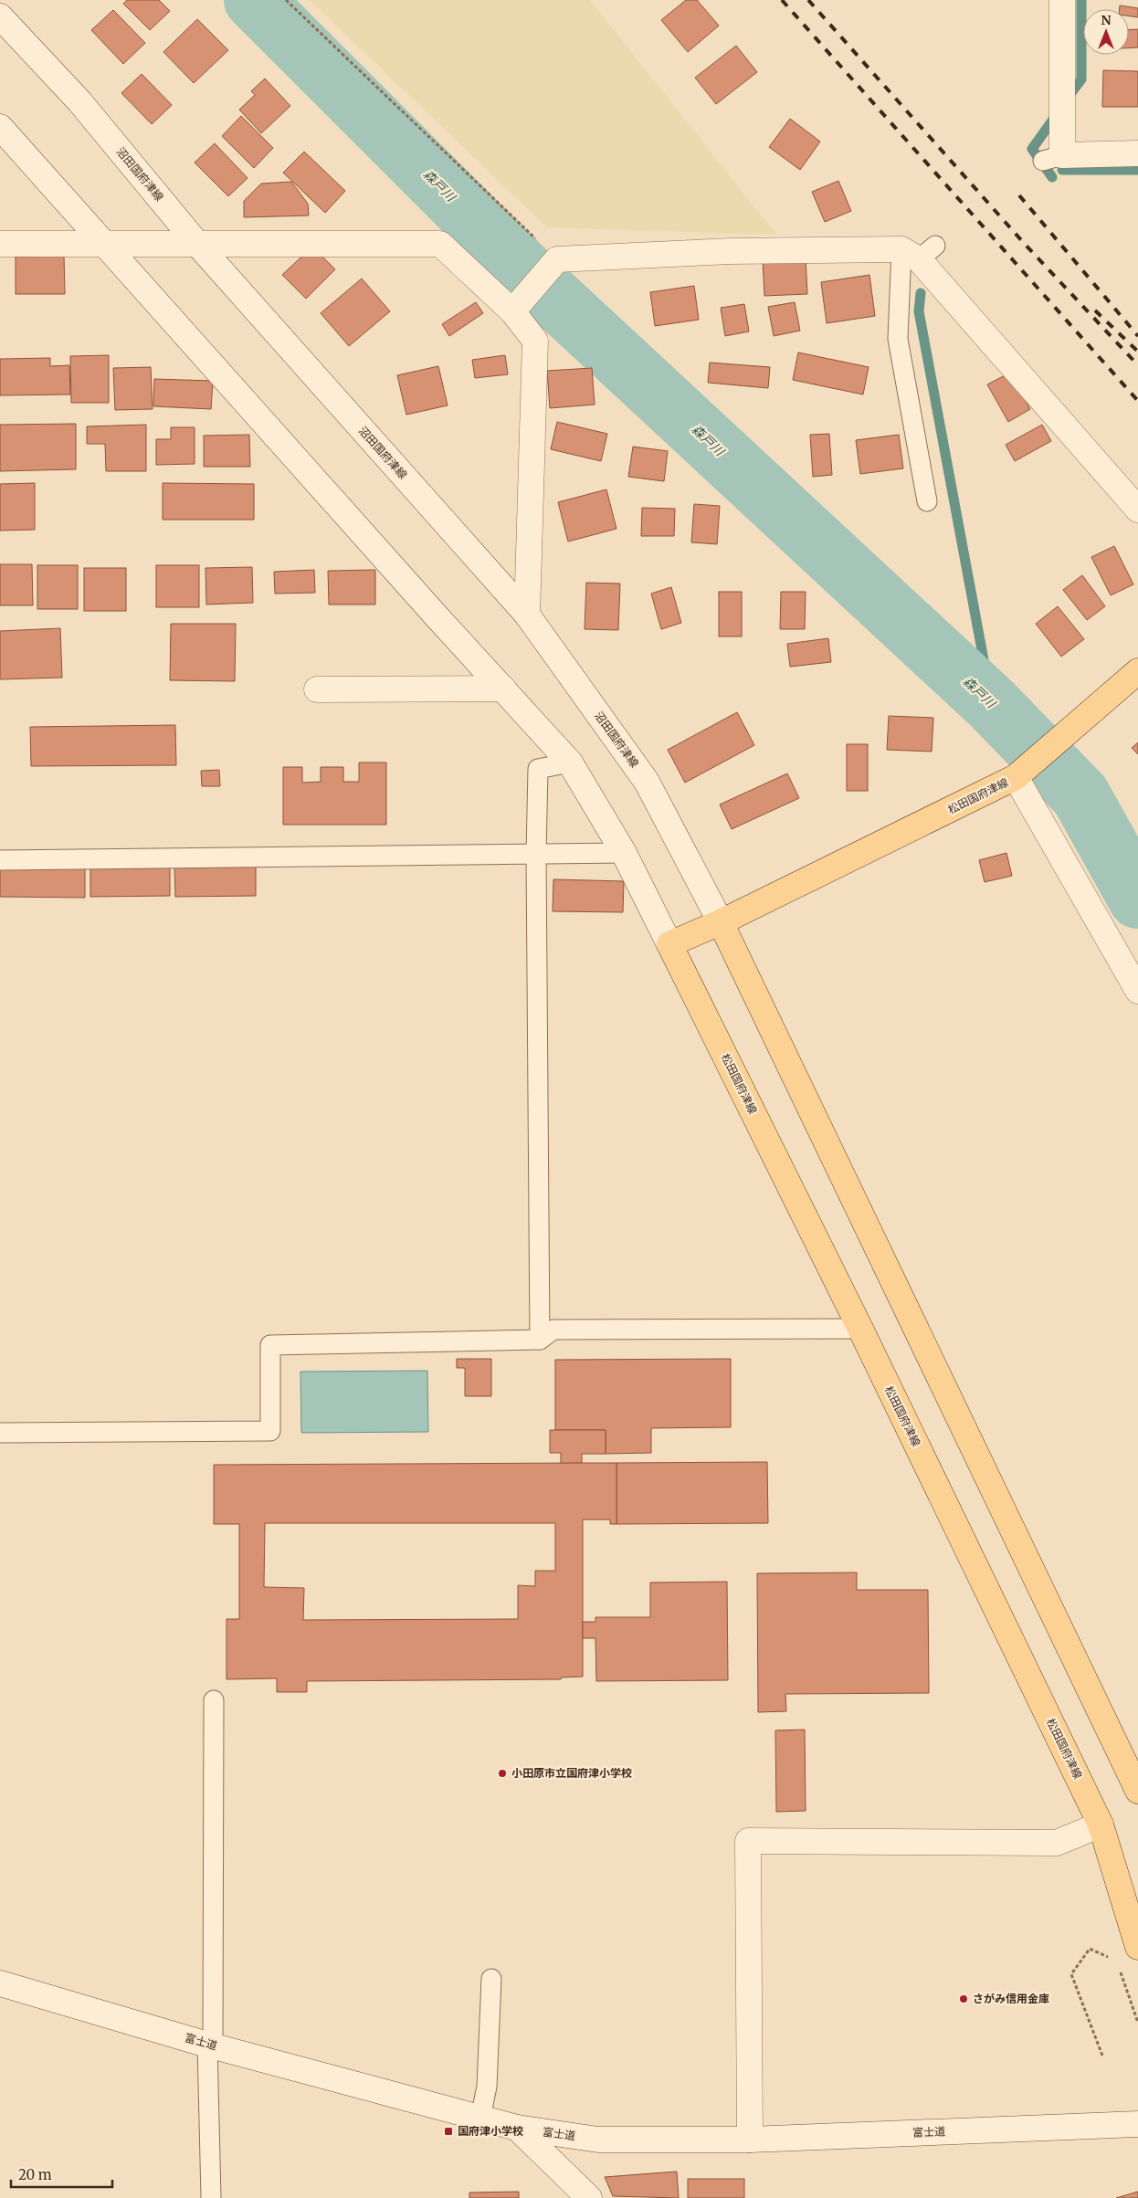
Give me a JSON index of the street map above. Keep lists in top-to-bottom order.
{
  "streets": {
    "main road": ["松田国府津線"],
    "street": ["沼田国府津線", "富士道"]
  },
  "crossings": [
    ["沼田国府津線", "松田国府津線"]
  ],
  "water": ["森戸川"],
  "places": {
    "other": ["小田原市立国府津小学校", "さがみ信用金庫"],
    "transit": ["国府津小学校"]
  },
  "scale_bar": "20 m",
  "north": "top"
}
